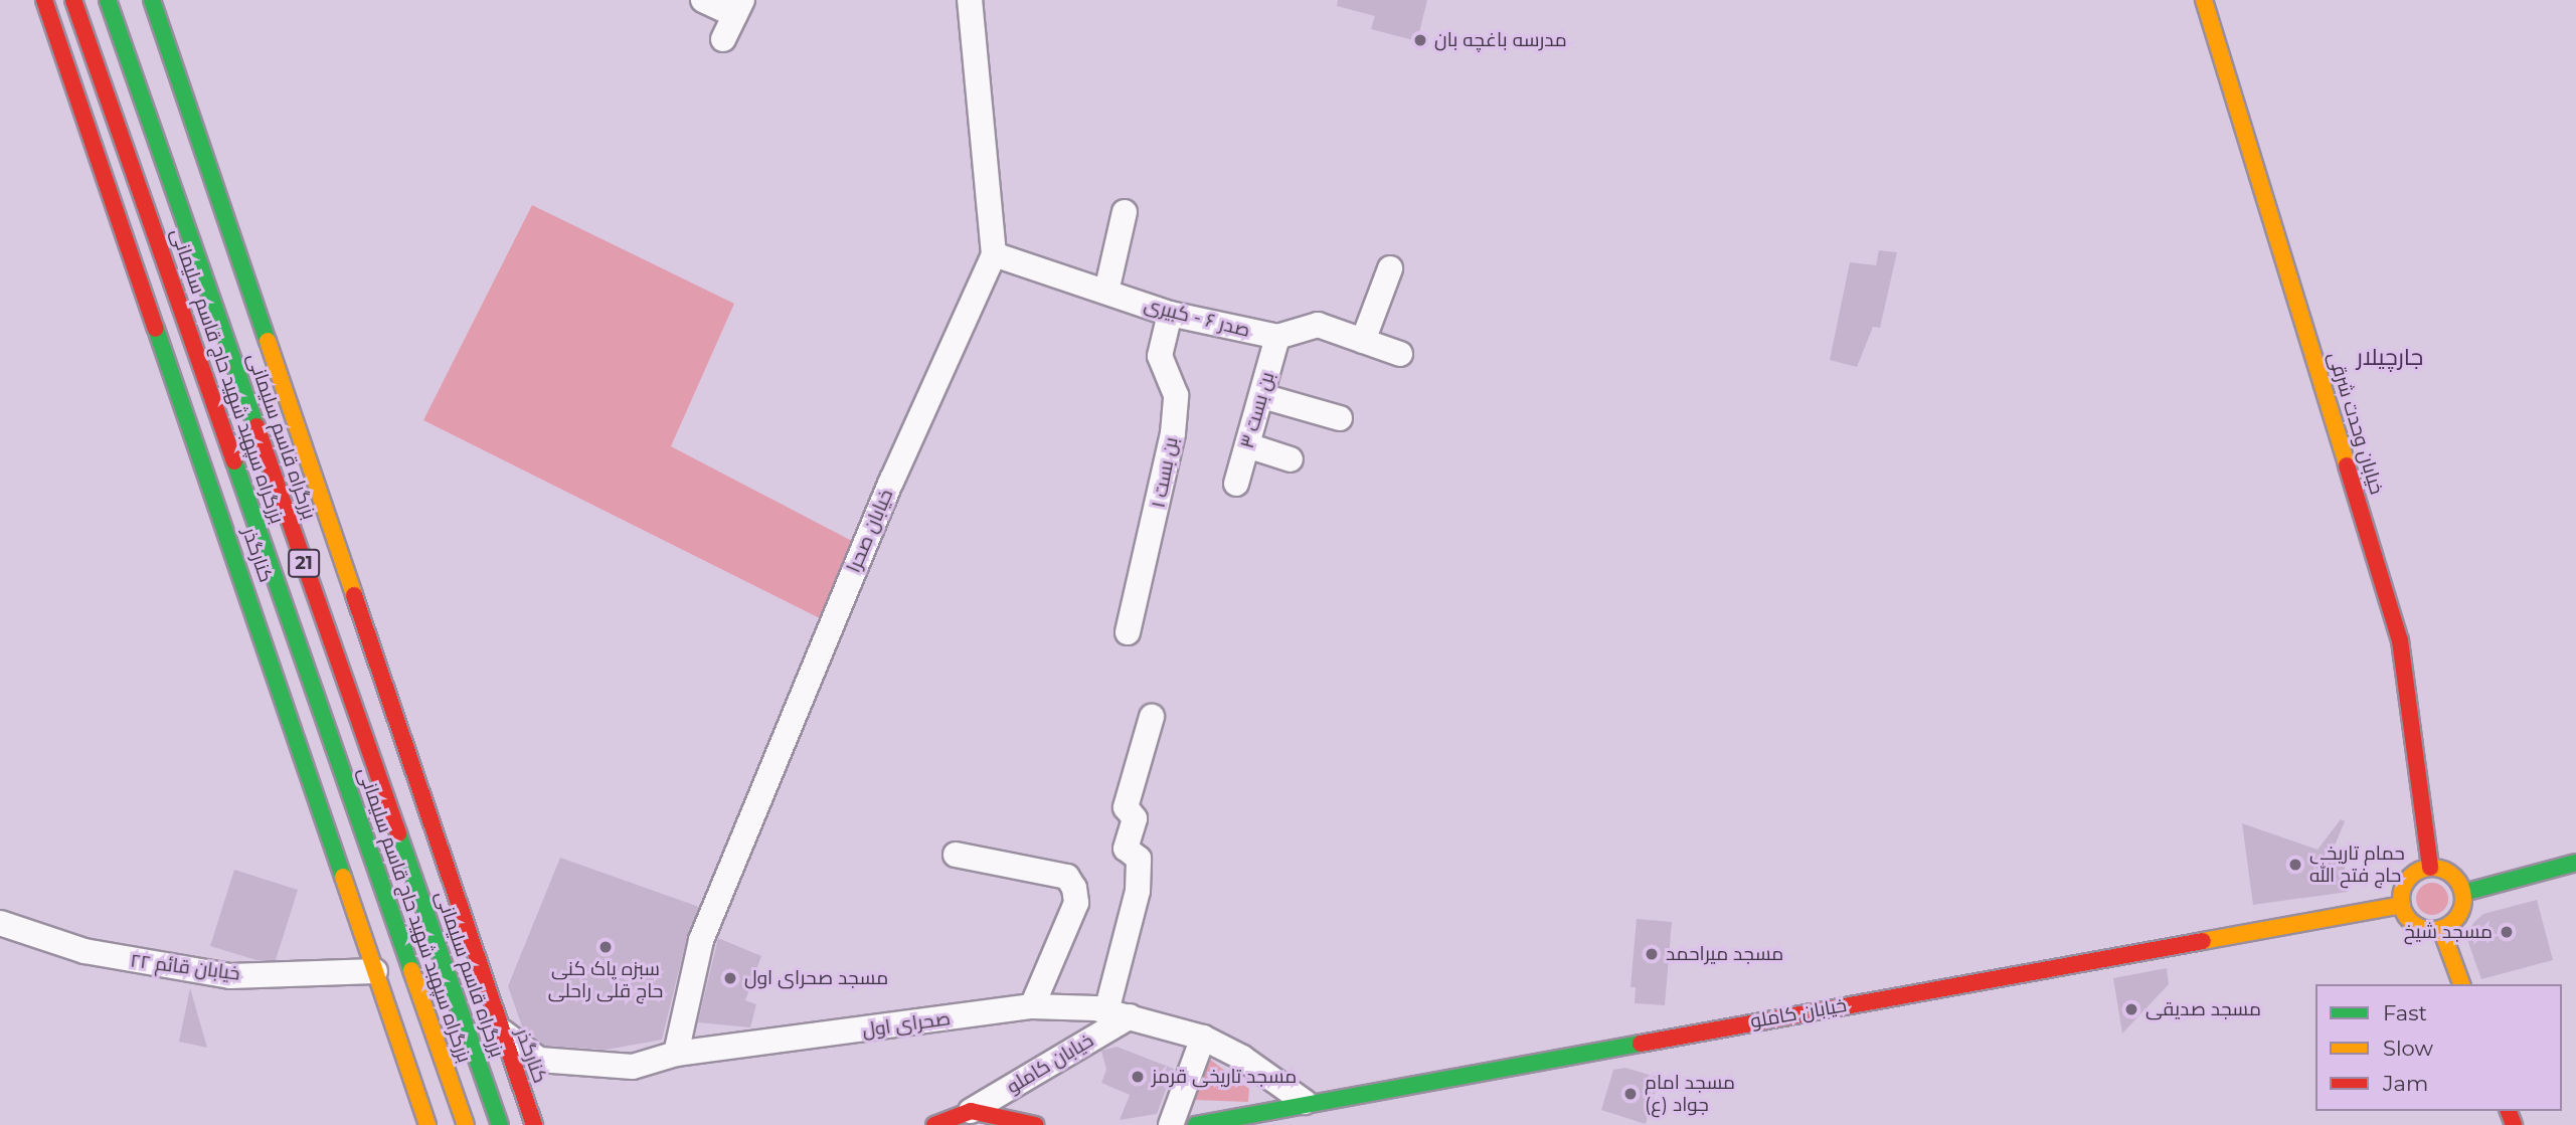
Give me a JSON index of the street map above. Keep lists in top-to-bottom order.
{
  "streets": {
    "main road": [
      "بزرگراه سپهبد شهید حاج قاسم سلیمانی",
      "خیابان وحدت شرقی",
      "بزرگراه قاسم سلیمانی",
      "کنارگذر",
      "21",
      "خیابان کاملو"
    ],
    "street": [
      "صدر ۶ - کبیری",
      "بن بست ۳",
      "بن بست ۱",
      "خیابان صحرا",
      "خیابان قائم ۲۲",
      "صحرای اول"
    ]
  },
  "crossings": [
    ["صدر ۶ - کبیری", "بن بست ۳"],
    ["صدر ۶ - کبیری", "بن بست ۱"],
    ["صدر ۶ - کبیری", "خیابان صحرا"],
    ["خیابان وحدت شرقی", "خیابان کاملو"],
    ["خیابان صحرا", "صحرای اول"],
    ["کنارگذر", "خیابان قائم ۲۲"],
    ["کنارگذر", "صحرای اول"],
    ["خیابان کاملو", "صحرای اول"]
  ],
  "districts": ["جارچیلار"],
  "places": [
    "مدرسه باغچه بان",
    "حمام تاریخی حاج فتح الله",
    "مسجد شیخ",
    "سبزه پاک کنی حاج قلی راحلی",
    "مسجد میراحمد",
    "مسجد صحرای اول",
    "مسجد صدیقی",
    "مسجد تاریخی قرمز",
    "مسجد امام جواد (ع)"
  ],
  "legend": ["Fast", "Slow", "Jam"]
}
